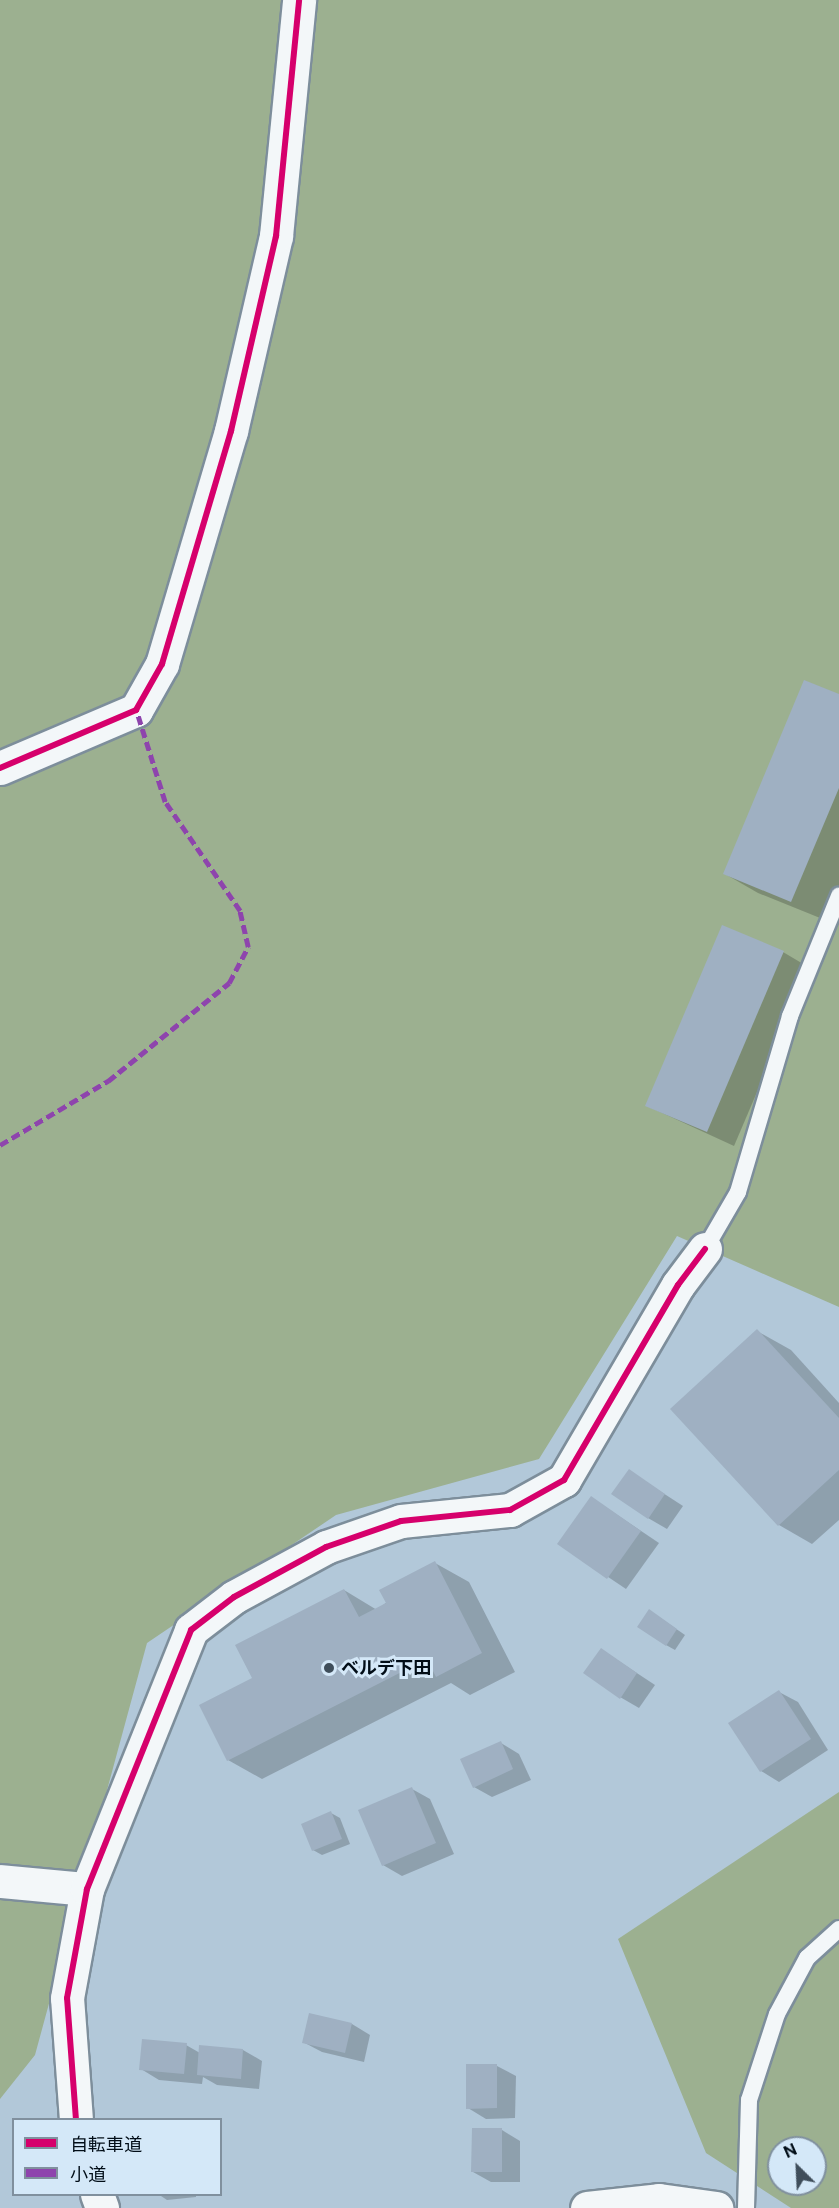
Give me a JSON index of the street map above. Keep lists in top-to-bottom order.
{
  "places": ["ベルデ下田"],
  "legend": ["自転車道", "小道"],
  "north": "top left"
}
